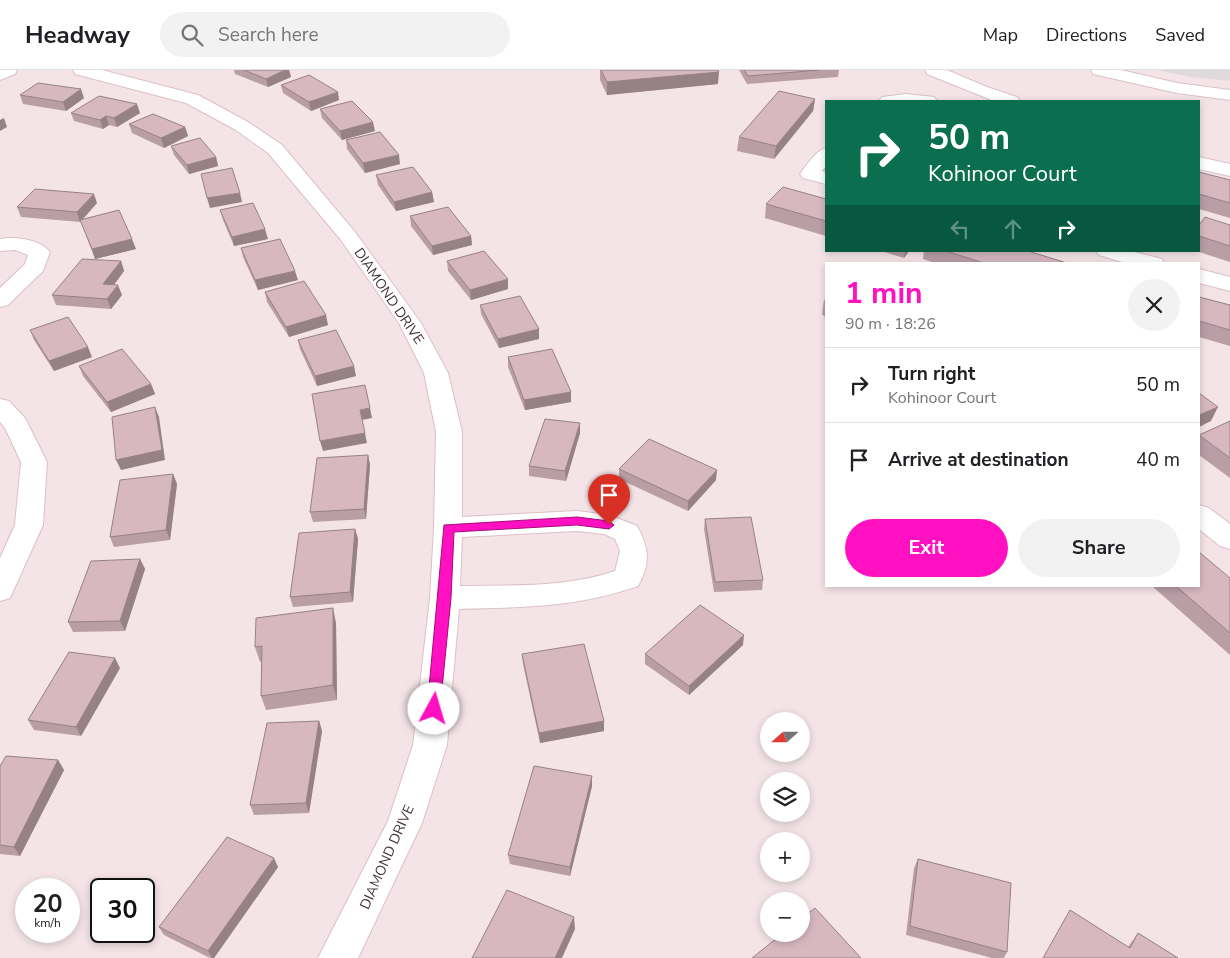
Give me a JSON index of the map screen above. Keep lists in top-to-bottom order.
{
  "streets": {
    "street": ["DIAMOND DRIVE"]
  },
  "north": "left",
  "page": {
    "header": "Headway",
    "search": "Search here",
    "nav": ["Map", "Directions", "Saved"],
    "turn": ["50 m", "Kohinoor Court"],
    "heading": ["1 min", "90 m · 18:26"],
    "list": [
      {
        "name": "Turn right",
        "note": "Kohinoor Court",
        "value": "50 m"
      },
      {
        "name": "Arrive at destination",
        "value": "40 m"
      }
    ],
    "buttons": ["Exit", "Share"],
    "map_buttons": ["+", "−"],
    "speed": "20 km/h",
    "limit": "30"
  }
}
